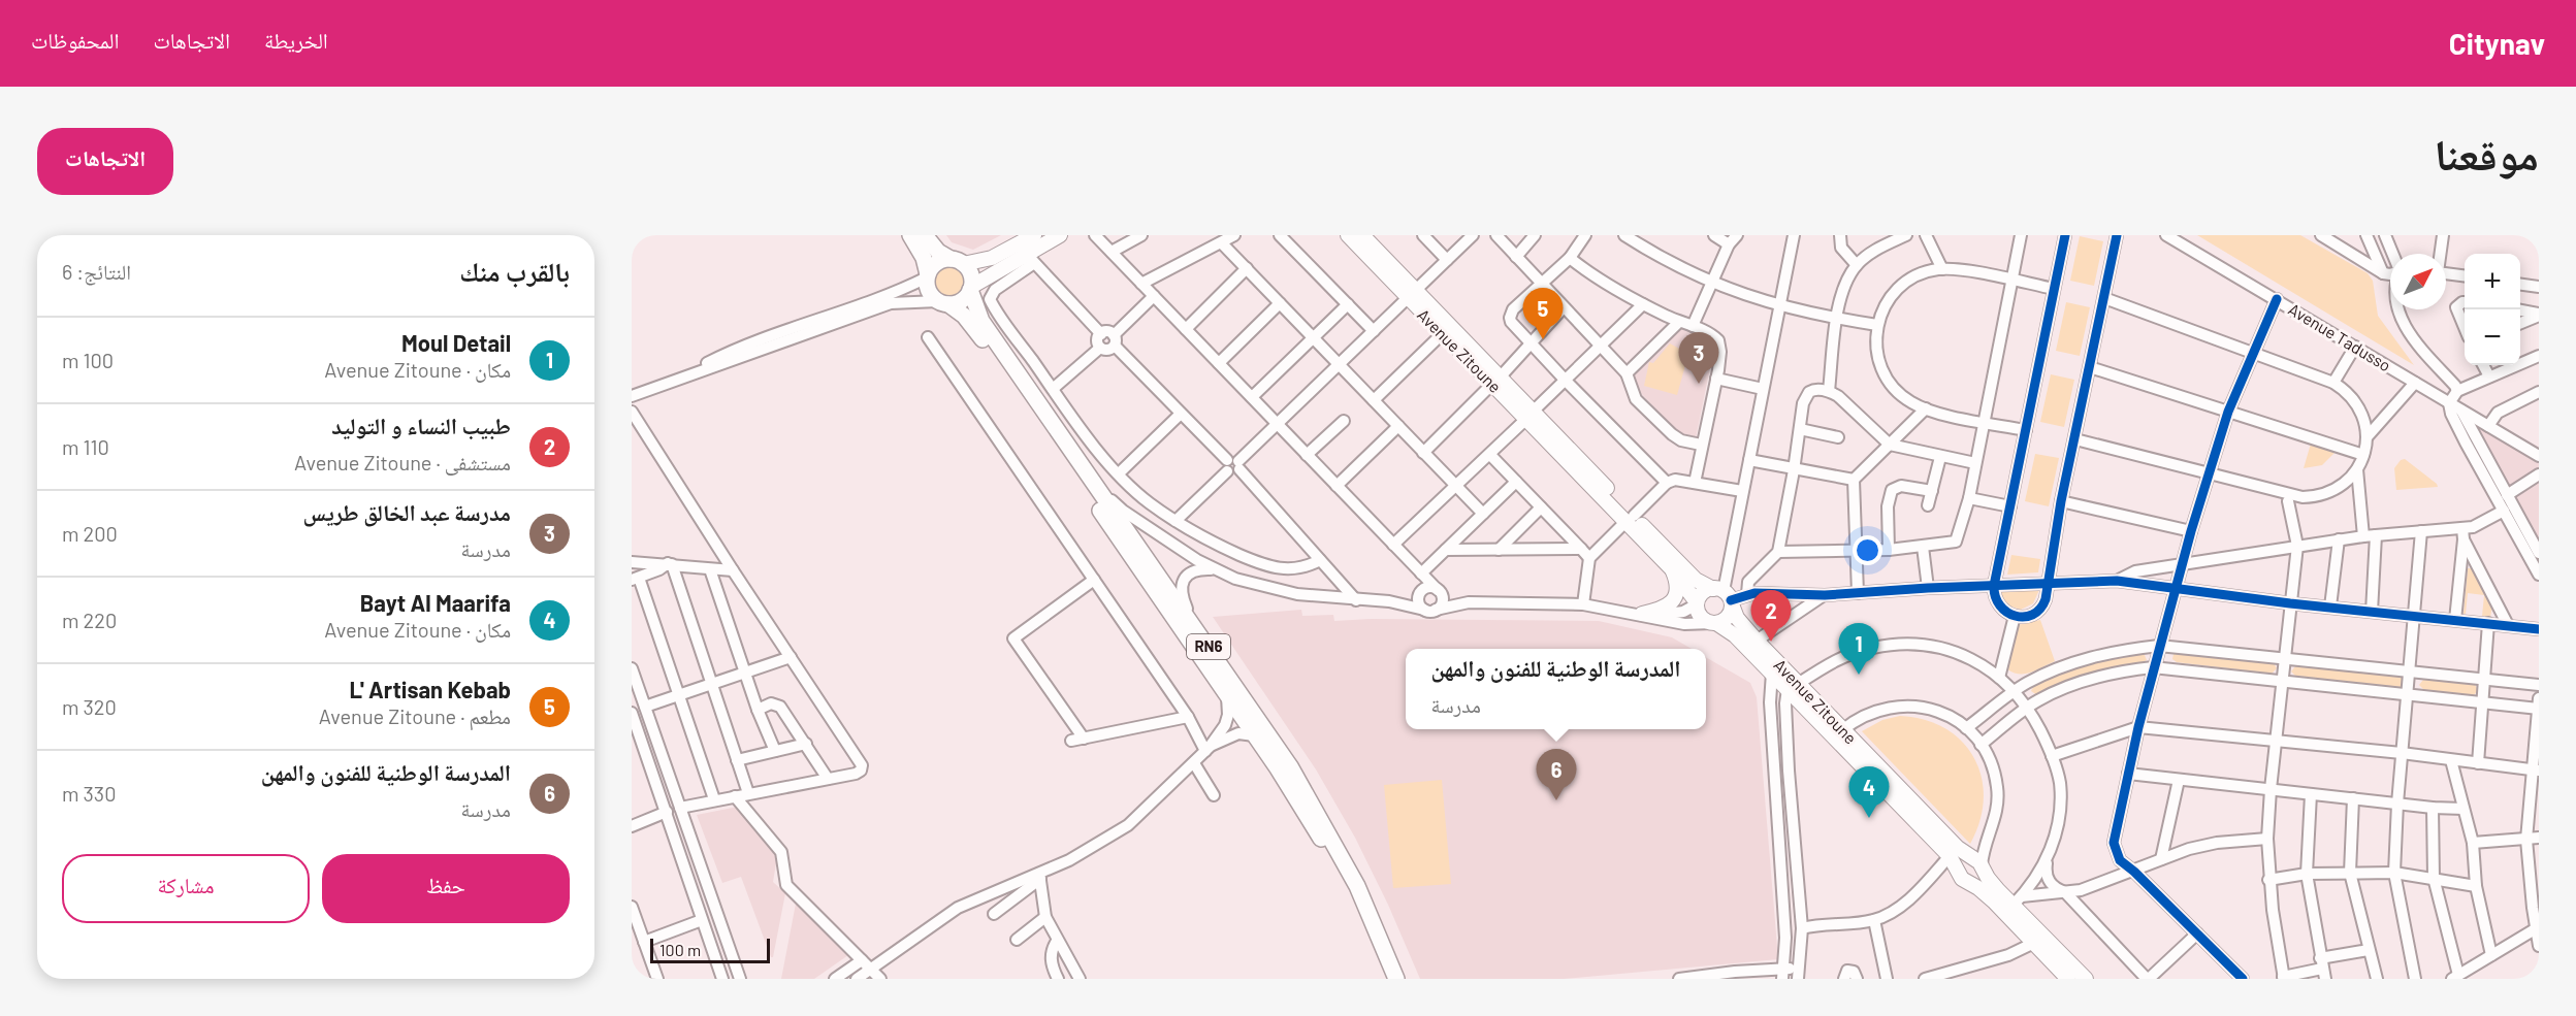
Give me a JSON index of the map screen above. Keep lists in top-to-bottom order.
{
  "streets": {
    "highway": ["RN6"],
    "main road": ["Avenue Zitoune"],
    "street": ["Avenue Tadusso"]
  },
  "scale_bar": "100 m",
  "north": "top right",
  "page": {
    "header": "Citynav",
    "nav": ["الخريطة", "الاتجاهات", "المحفوظات"],
    "title": "موقعنا",
    "buttons": [
      "الاتجاهات",
      ["حفظ", "مشاركة"]
    ],
    "heading": ["بالقرب منك", "النتائج: 6"],
    "map_buttons": ["+", "−"],
    "pins": [
      "5",
      "3",
      "2",
      "1",
      "6",
      "4"
    ],
    "list": [
      {
        "mark": "1",
        "name": "Moul Detail",
        "note": "مكان · Avenue Zitoune",
        "value": "100 m"
      },
      {
        "mark": "2",
        "name": "طبيب النساء و التوليد",
        "note": "مستشفى · Avenue Zitoune",
        "value": "110 m"
      },
      {
        "mark": "3",
        "name": "مدرسة عبد الخالق طريس",
        "note": "مدرسة",
        "value": "200 m"
      },
      {
        "mark": "4",
        "name": "Bayt Al Maarifa",
        "note": "مكان · Avenue Zitoune",
        "value": "220 m"
      },
      {
        "mark": "5",
        "name": "L' Artisan Kebab",
        "note": "مطعم · Avenue Zitoune",
        "value": "320 m"
      },
      {
        "mark": "6",
        "name": "المدرسة الوطنية للفنون والمهن",
        "note": "مدرسة",
        "value": "330 m"
      }
    ],
    "popup": ["المدرسة الوطنية للفنون والمهن", "مدرسة"],
    "scale": "100 m"
  }
}
